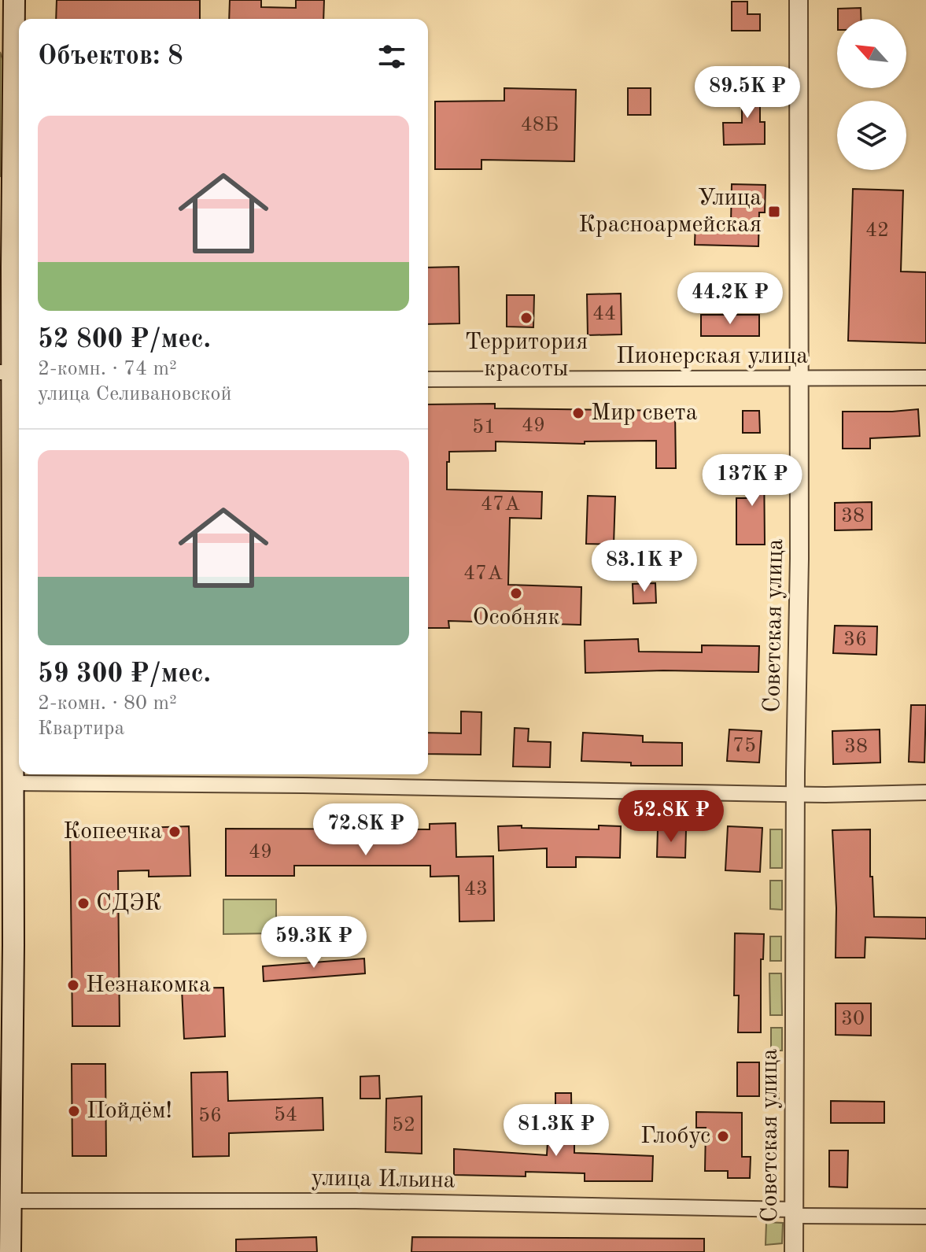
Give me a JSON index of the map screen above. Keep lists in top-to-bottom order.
{
  "streets": {
    "street": ["Пионерская улица", "Советская улица", "улица Ильина"]
  },
  "crossings": [
    ["Пионерская улица", "Советская улица"],
    ["Советская улица", "улица Ильина"]
  ],
  "places": {
    "transit": ["Улица Красноармейская"],
    "other": [
      "Территория красоты",
      "Мир света",
      "Особняк",
      "Копеечка",
      "СДЭК",
      "Незнакомка",
      "Пойдём!",
      "Глобус"
    ]
  },
  "house_numbers": [
    "48Б",
    "42",
    "44",
    "49",
    "51",
    "47А",
    "38",
    "47А",
    "36",
    "75",
    "38",
    "49",
    "43",
    "30",
    "54",
    "56",
    "52"
  ],
  "north": "top left",
  "page": {
    "heading": "Объектов: 8",
    "price": [
      "89.5K ₽",
      "44.2K ₽",
      "137K ₽",
      "83.1K ₽",
      "52.8K ₽",
      "72.8K ₽",
      "59.3K ₽",
      "81.3K ₽"
    ],
    "list": [
      {
        "name": "52 800 ₽/мес.",
        "note": "2-комн. · 74 m² · улица Селивановской"
      },
      {
        "name": "59 300 ₽/мес.",
        "note": "2-комн. · 80 m² · Квартира"
      }
    ]
  }
}
